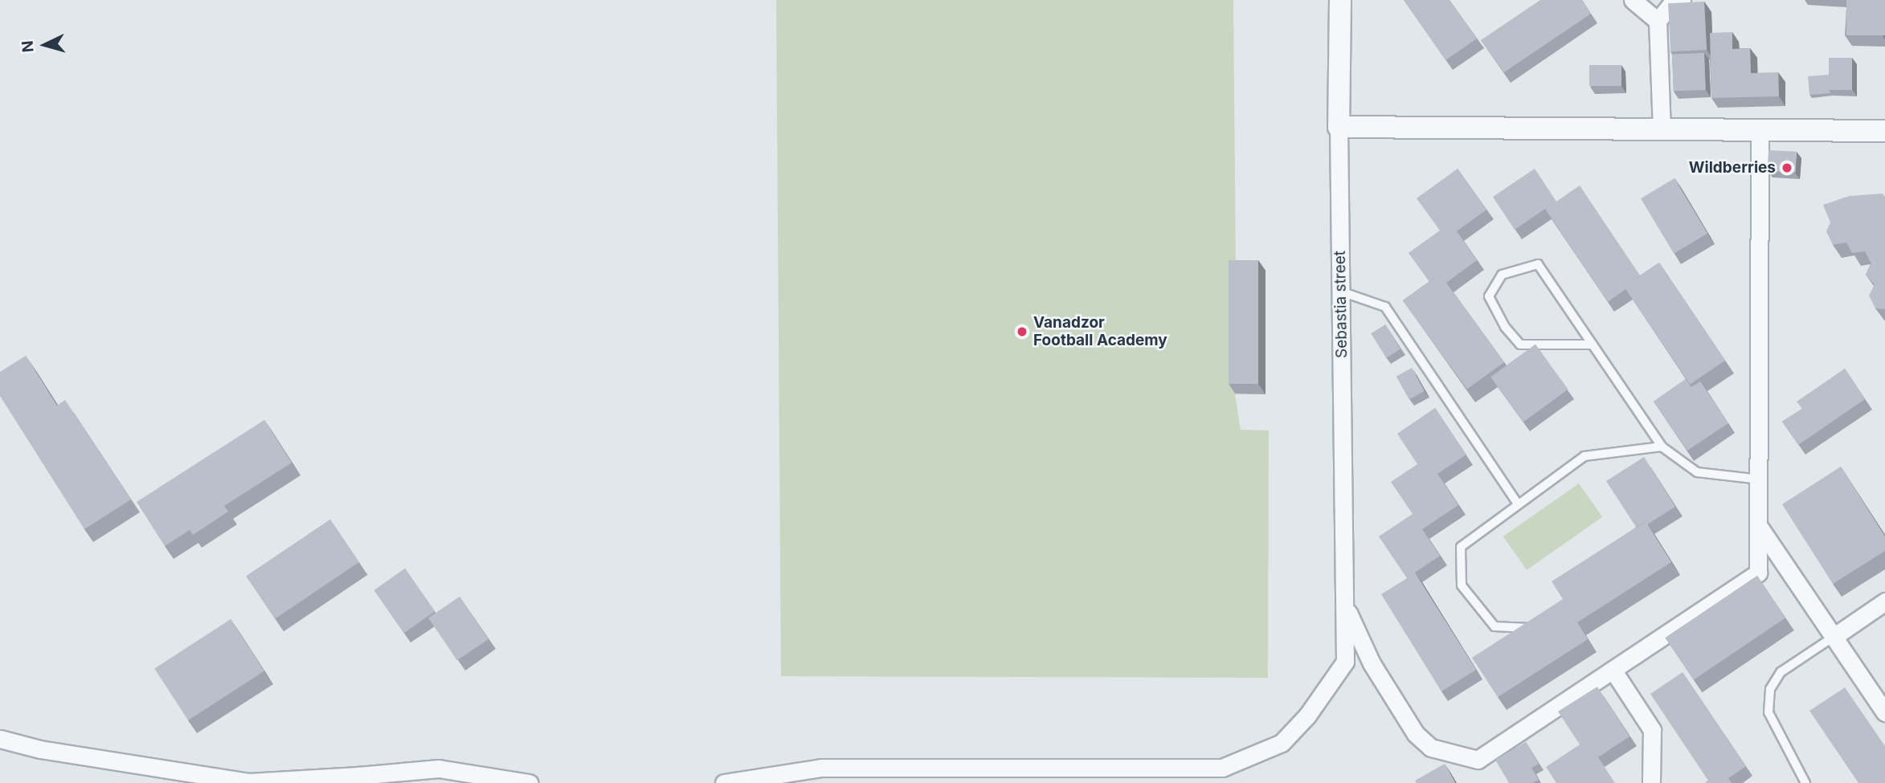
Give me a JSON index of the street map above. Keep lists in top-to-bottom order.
{
  "streets": {
    "street": ["Sebastia street"]
  },
  "places": ["Wildberries", "Vanadzor Football Academy"],
  "north": "left"
}
